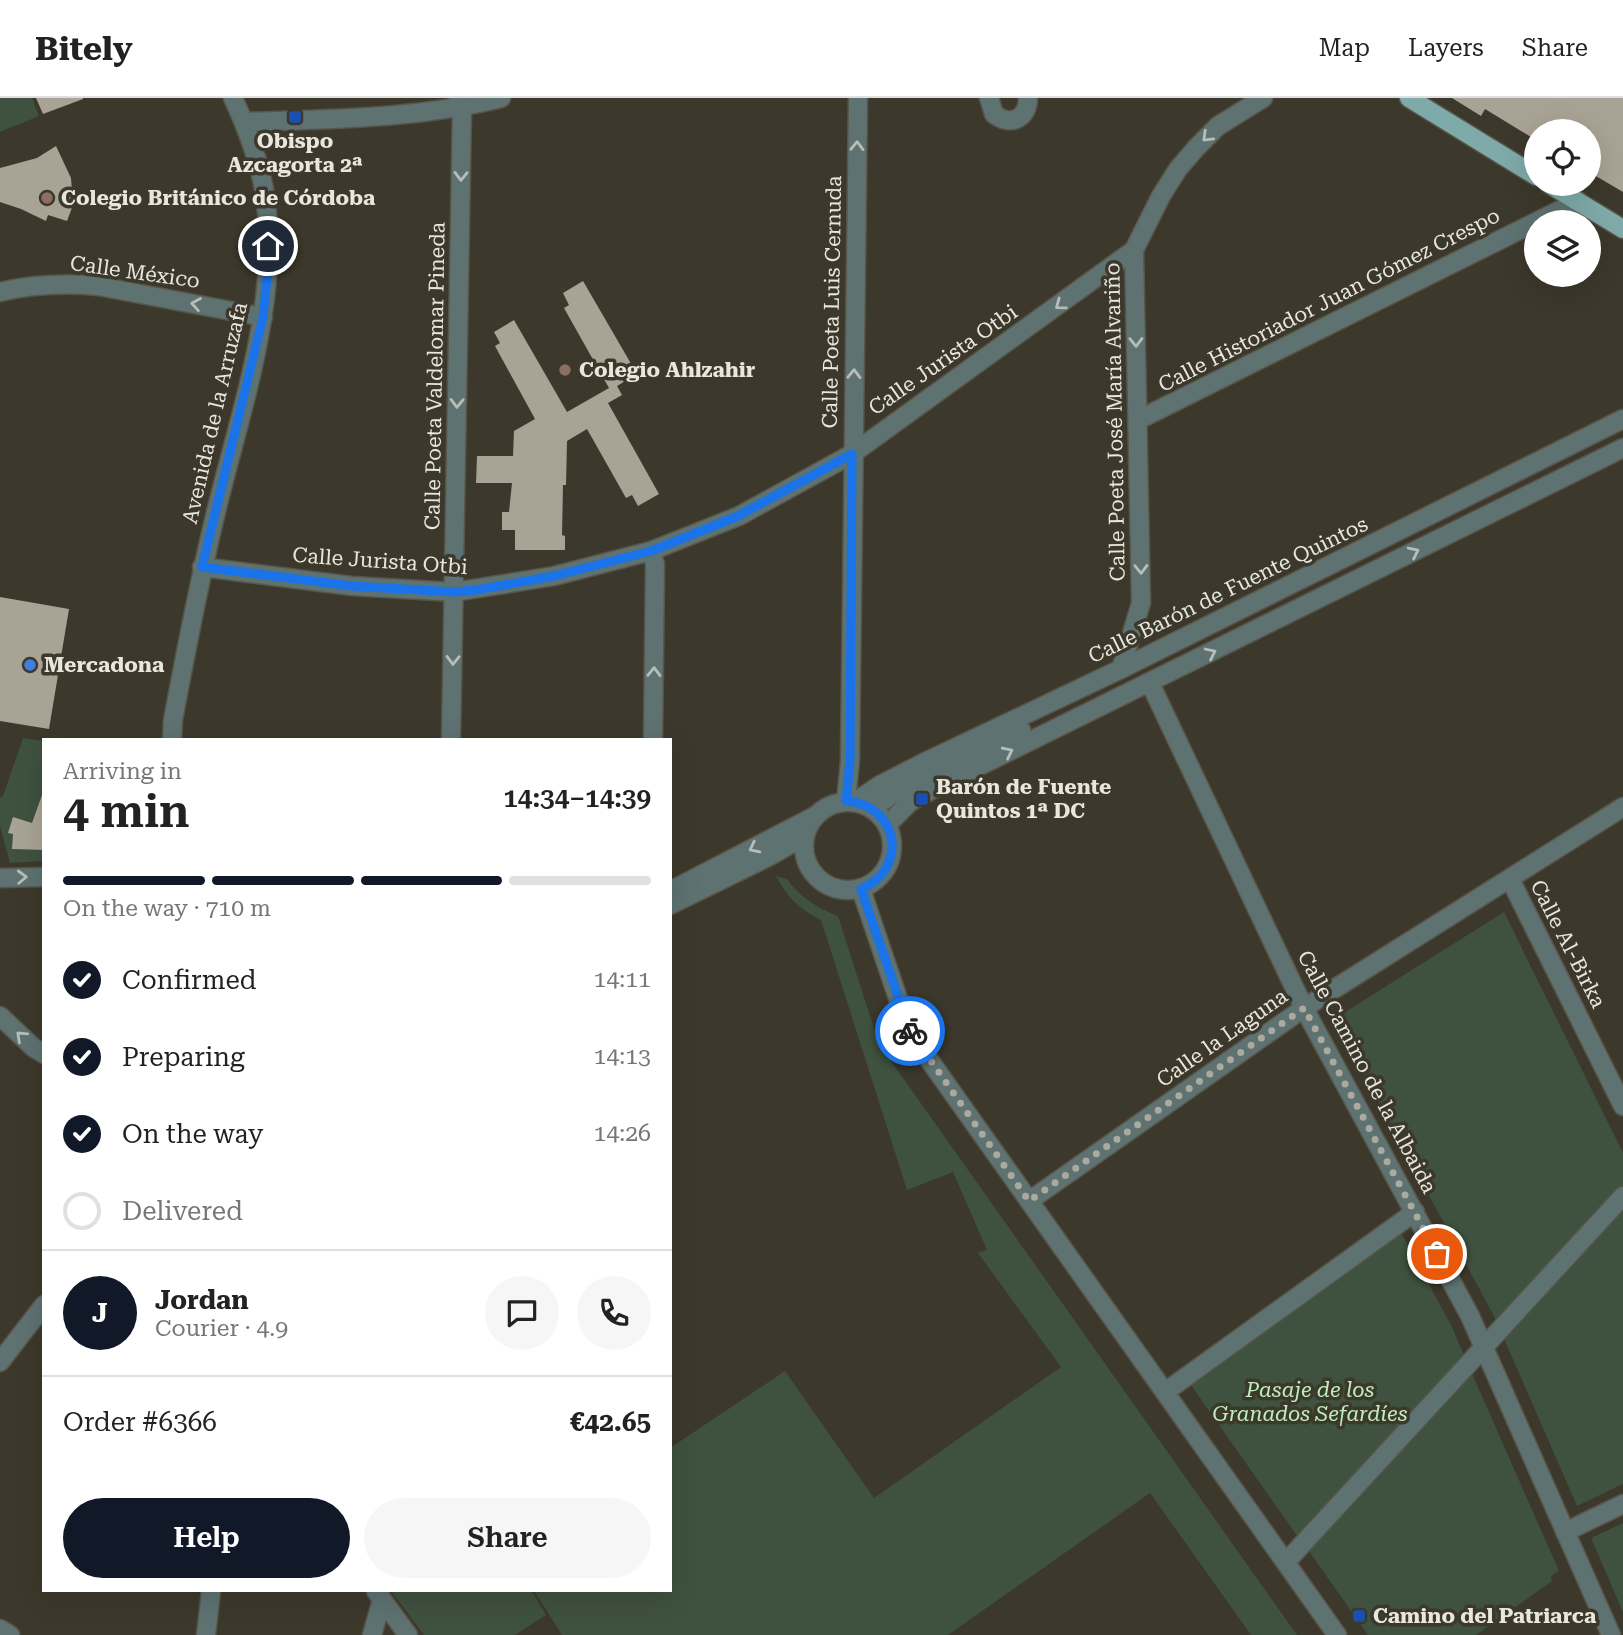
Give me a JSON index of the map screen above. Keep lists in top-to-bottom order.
{
  "streets": {
    "street": [
      "Calle México",
      "Calle Historiador Juan Gómez Crespo",
      "Calle Poeta Luis Cernuda",
      "Calle Jurista Otbi",
      "Calle Poeta Valdelomar Pineda",
      "Avenida de la Arruzafa",
      "Calle Poeta José María Alvariño",
      "Calle Barón de Fuente Quintos",
      "Calle Al-Birka",
      "Calle la Laguna",
      "Calle Camino de la Albaida"
    ]
  },
  "crossings": [
    ["Calle México", "Avenida de la Arruzafa"],
    ["Calle Historiador Juan Gómez Crespo", "Calle Poeta José María Alvariño"],
    ["Calle Poeta Luis Cernuda", "Calle Jurista Otbi"],
    ["Calle Poeta Luis Cernuda", "Calle Barón de Fuente Quintos"],
    ["Calle Jurista Otbi", "Calle Poeta Valdelomar Pineda"],
    ["Calle Jurista Otbi", "Avenida de la Arruzafa"],
    ["Calle Jurista Otbi", "Calle Poeta José María Alvariño"],
    ["Calle Poeta José María Alvariño", "Calle Barón de Fuente Quintos"],
    ["Calle Barón de Fuente Quintos", "Calle Camino de la Albaida"],
    ["Calle Al-Birka", "Calle la Laguna"],
    ["Calle la Laguna", "Calle Camino de la Albaida"]
  ],
  "one_way": [
    "Calle México",
    "Calle Poeta Luis Cernuda",
    "Calle Poeta Valdelomar Pineda",
    "Calle Poeta José María Alvariño"
  ],
  "parks": ["Pasaje de los Granados Sefardíes"],
  "places": {
    "transit": ["Obispo Azcagorta 2ª", "Barón de Fuente Quintos 1ª DC", "Camino del Patriarca"],
    "other": ["Colegio Británico de Córdoba", "Colegio Ahlzahir", "Mercadona"]
  },
  "page": {
    "header": "Bitely",
    "nav": ["Map", "Layers", "Share"],
    "heading": ["4 min", "Arriving in", "14:34–14:39"],
    "panel": [
      "Jordan",
      "Courier · 4.9",
      "Order #6366",
      "€42.65"
    ],
    "bar": "On the way · 710 m",
    "list": [
      ["Confirmed", "14:11"],
      ["Preparing", "14:13"],
      ["On the way", "14:26"],
      "Delivered"
    ],
    "round": "J",
    "buttons": ["Help", "Share"]
  }
}
